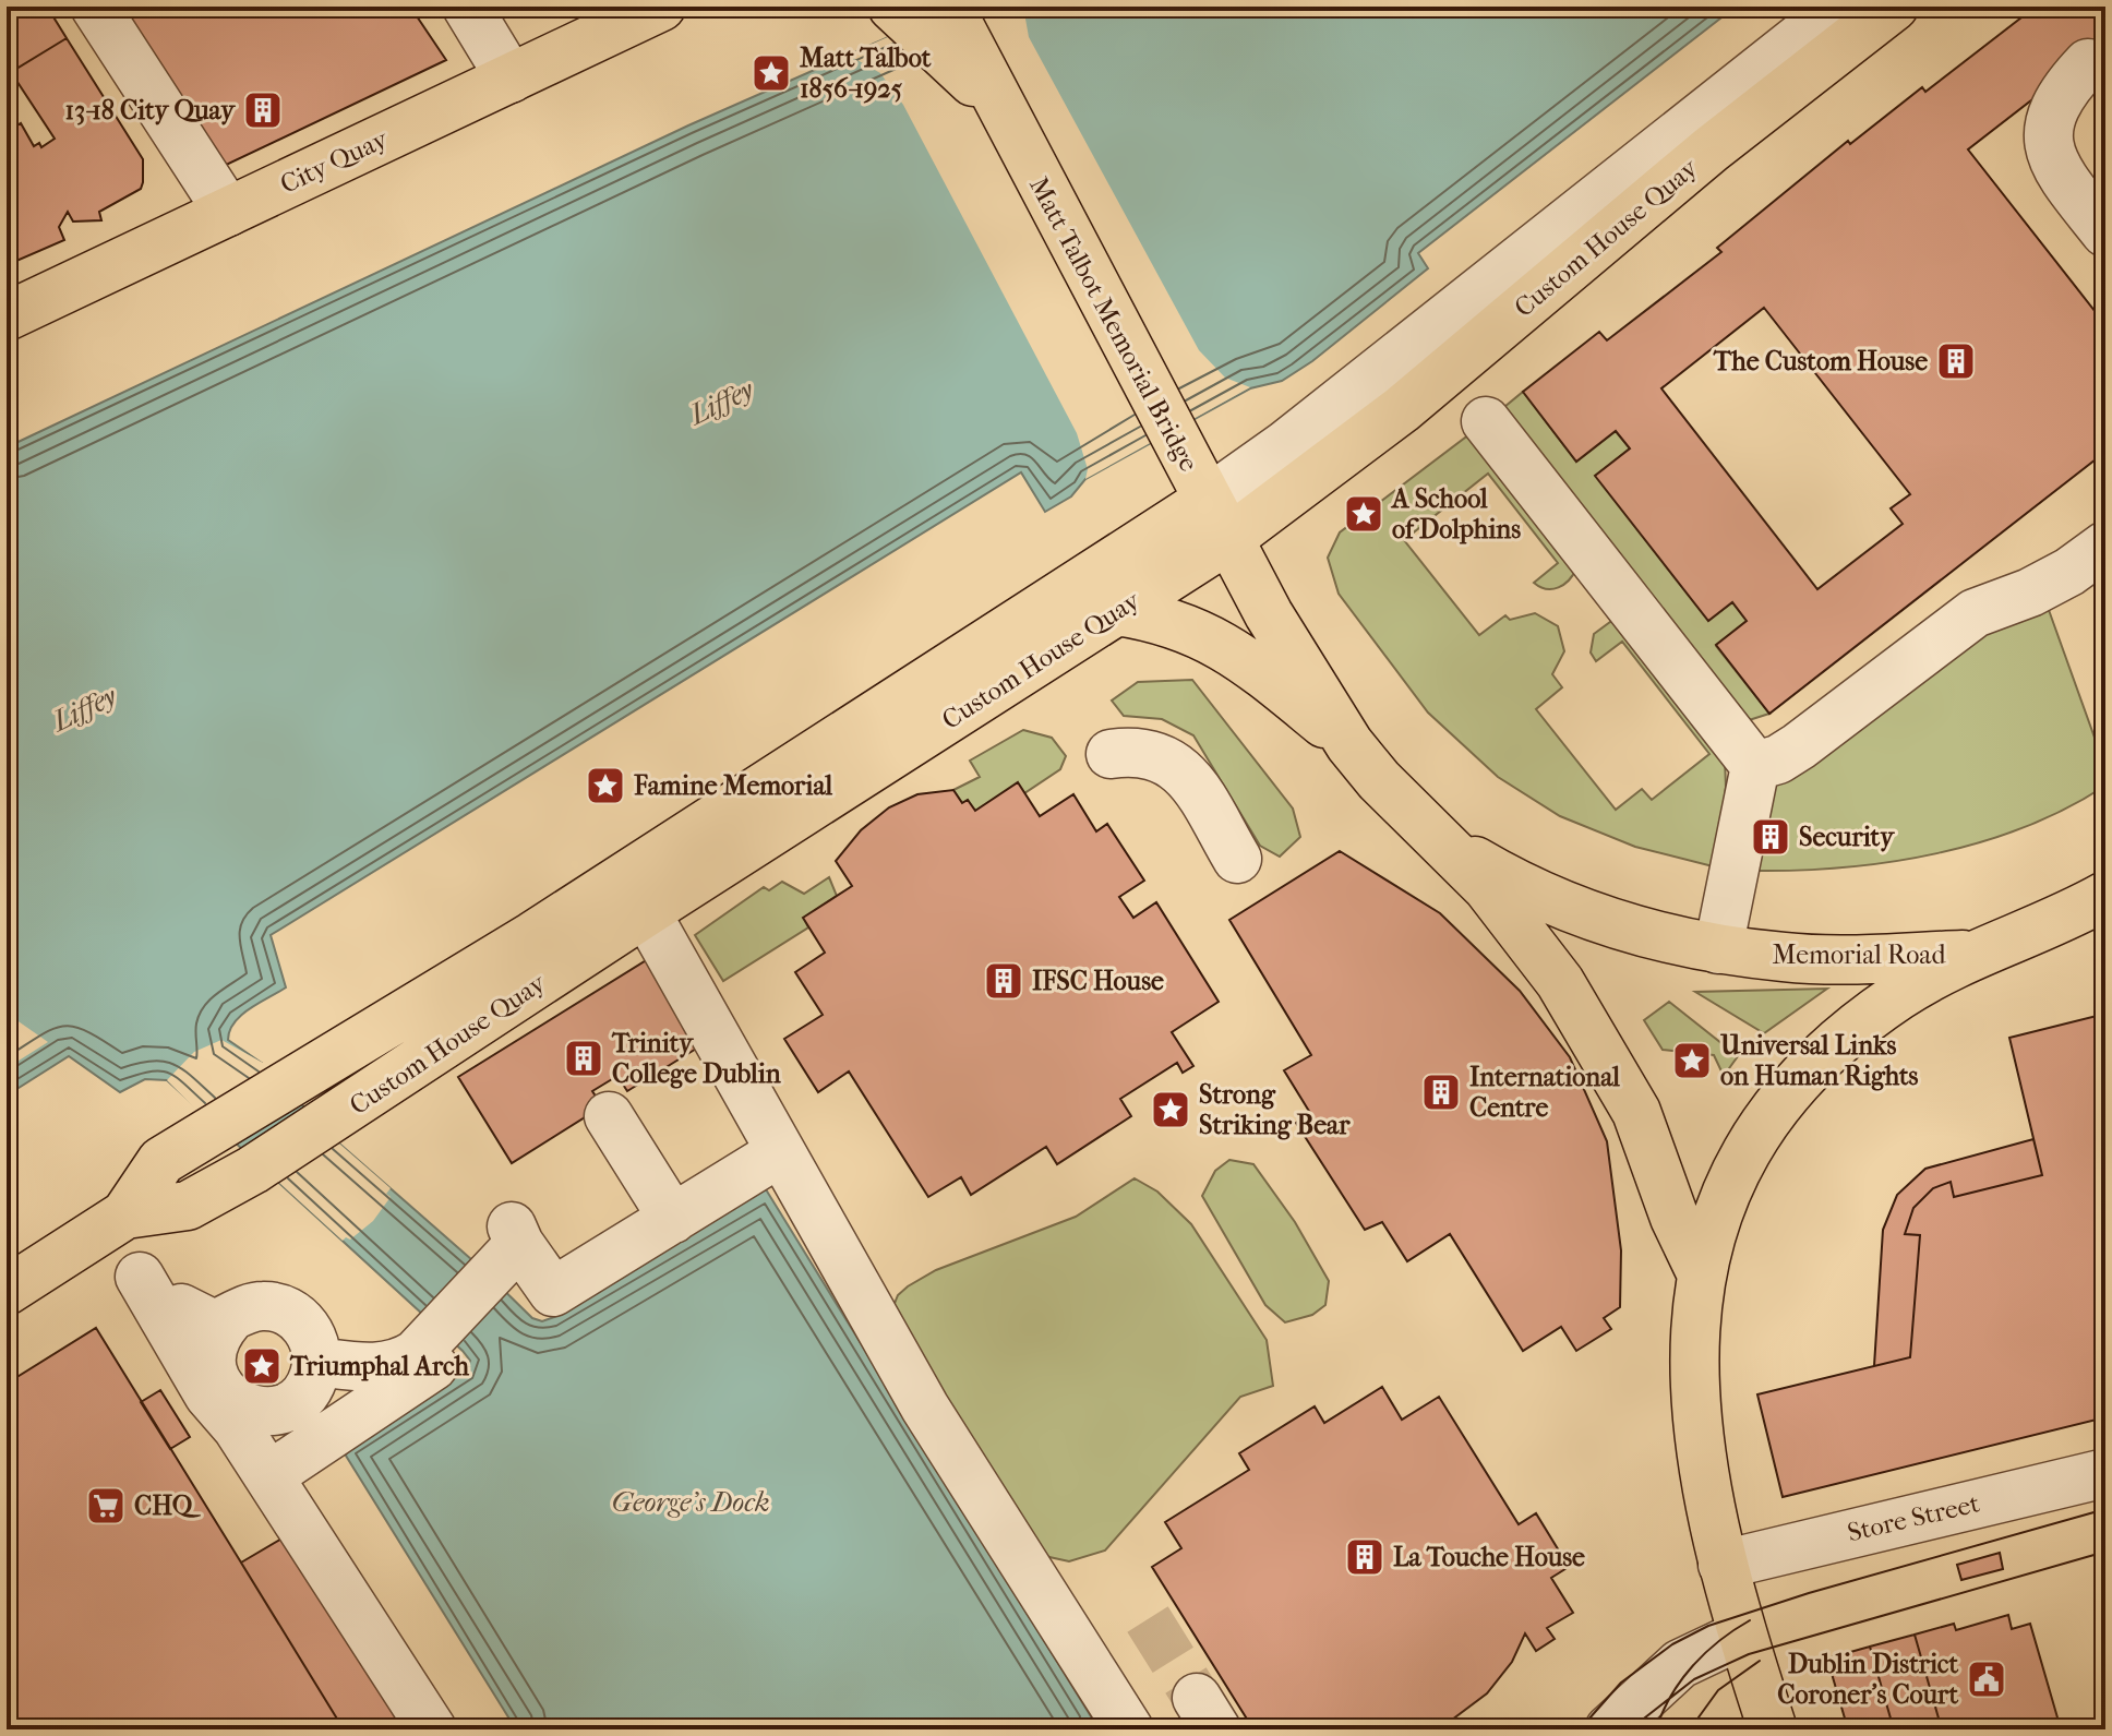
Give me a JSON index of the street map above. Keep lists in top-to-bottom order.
{
  "streets": {
    "main road": [
      "City Quay",
      "Custom House Quay",
      "Matt Talbot Memorial Bridge",
      "Memorial Road"
    ],
    "street": ["Store Street"]
  },
  "crossings": [
    ["Custom House Quay", "Matt Talbot Memorial Bridge"],
    ["Custom House Quay", "Memorial Road"],
    ["Matt Talbot Memorial Bridge", "Memorial Road"],
    ["Memorial Road", "Store Street"]
  ],
  "water": ["Liffey", "George's Dock"],
  "places": {
    "place": [
      "Matt Talbot 1856-1925",
      "A School of Dolphins",
      "Famine Memorial",
      "Universal Links on Human Rights",
      "Strong Striking Bear",
      "Triumphal Arch"
    ],
    "building": [
      "13-18 City Quay",
      "The Custom House",
      "Security",
      "IFSC House",
      "Trinity College Dublin",
      "International Centre",
      "La Touche House"
    ],
    "supermarket": ["CHQ"],
    "public building": ["Dublin District Coroner's Court"]
  }
}
